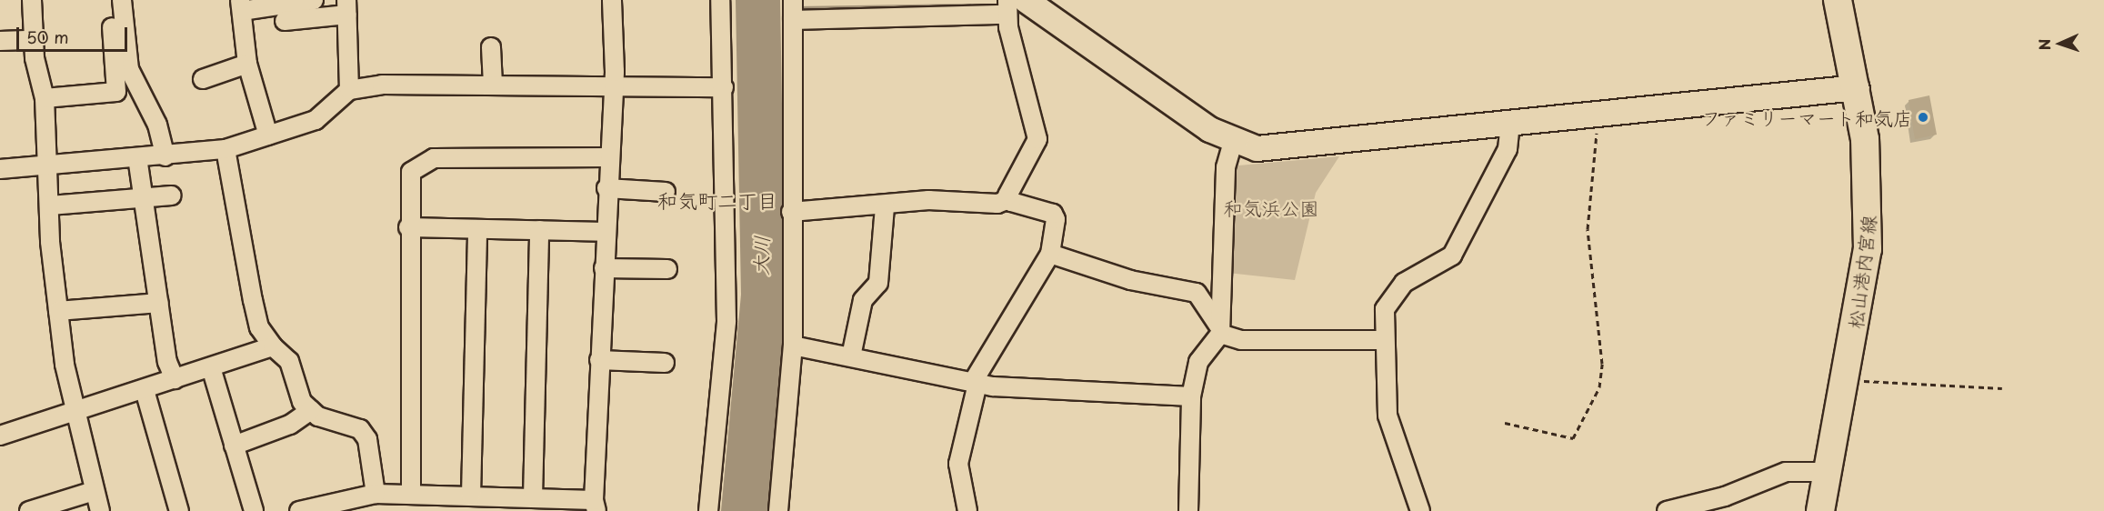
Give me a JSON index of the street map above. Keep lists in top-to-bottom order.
{
  "streets": {
    "main road": ["松山港内宮線"]
  },
  "districts": ["和気町二丁目"],
  "water": ["大川"],
  "parks": ["和気浜公園"],
  "places": ["ファミリーマート和気店"],
  "scale_bar": "50 m",
  "north": "left"
}
